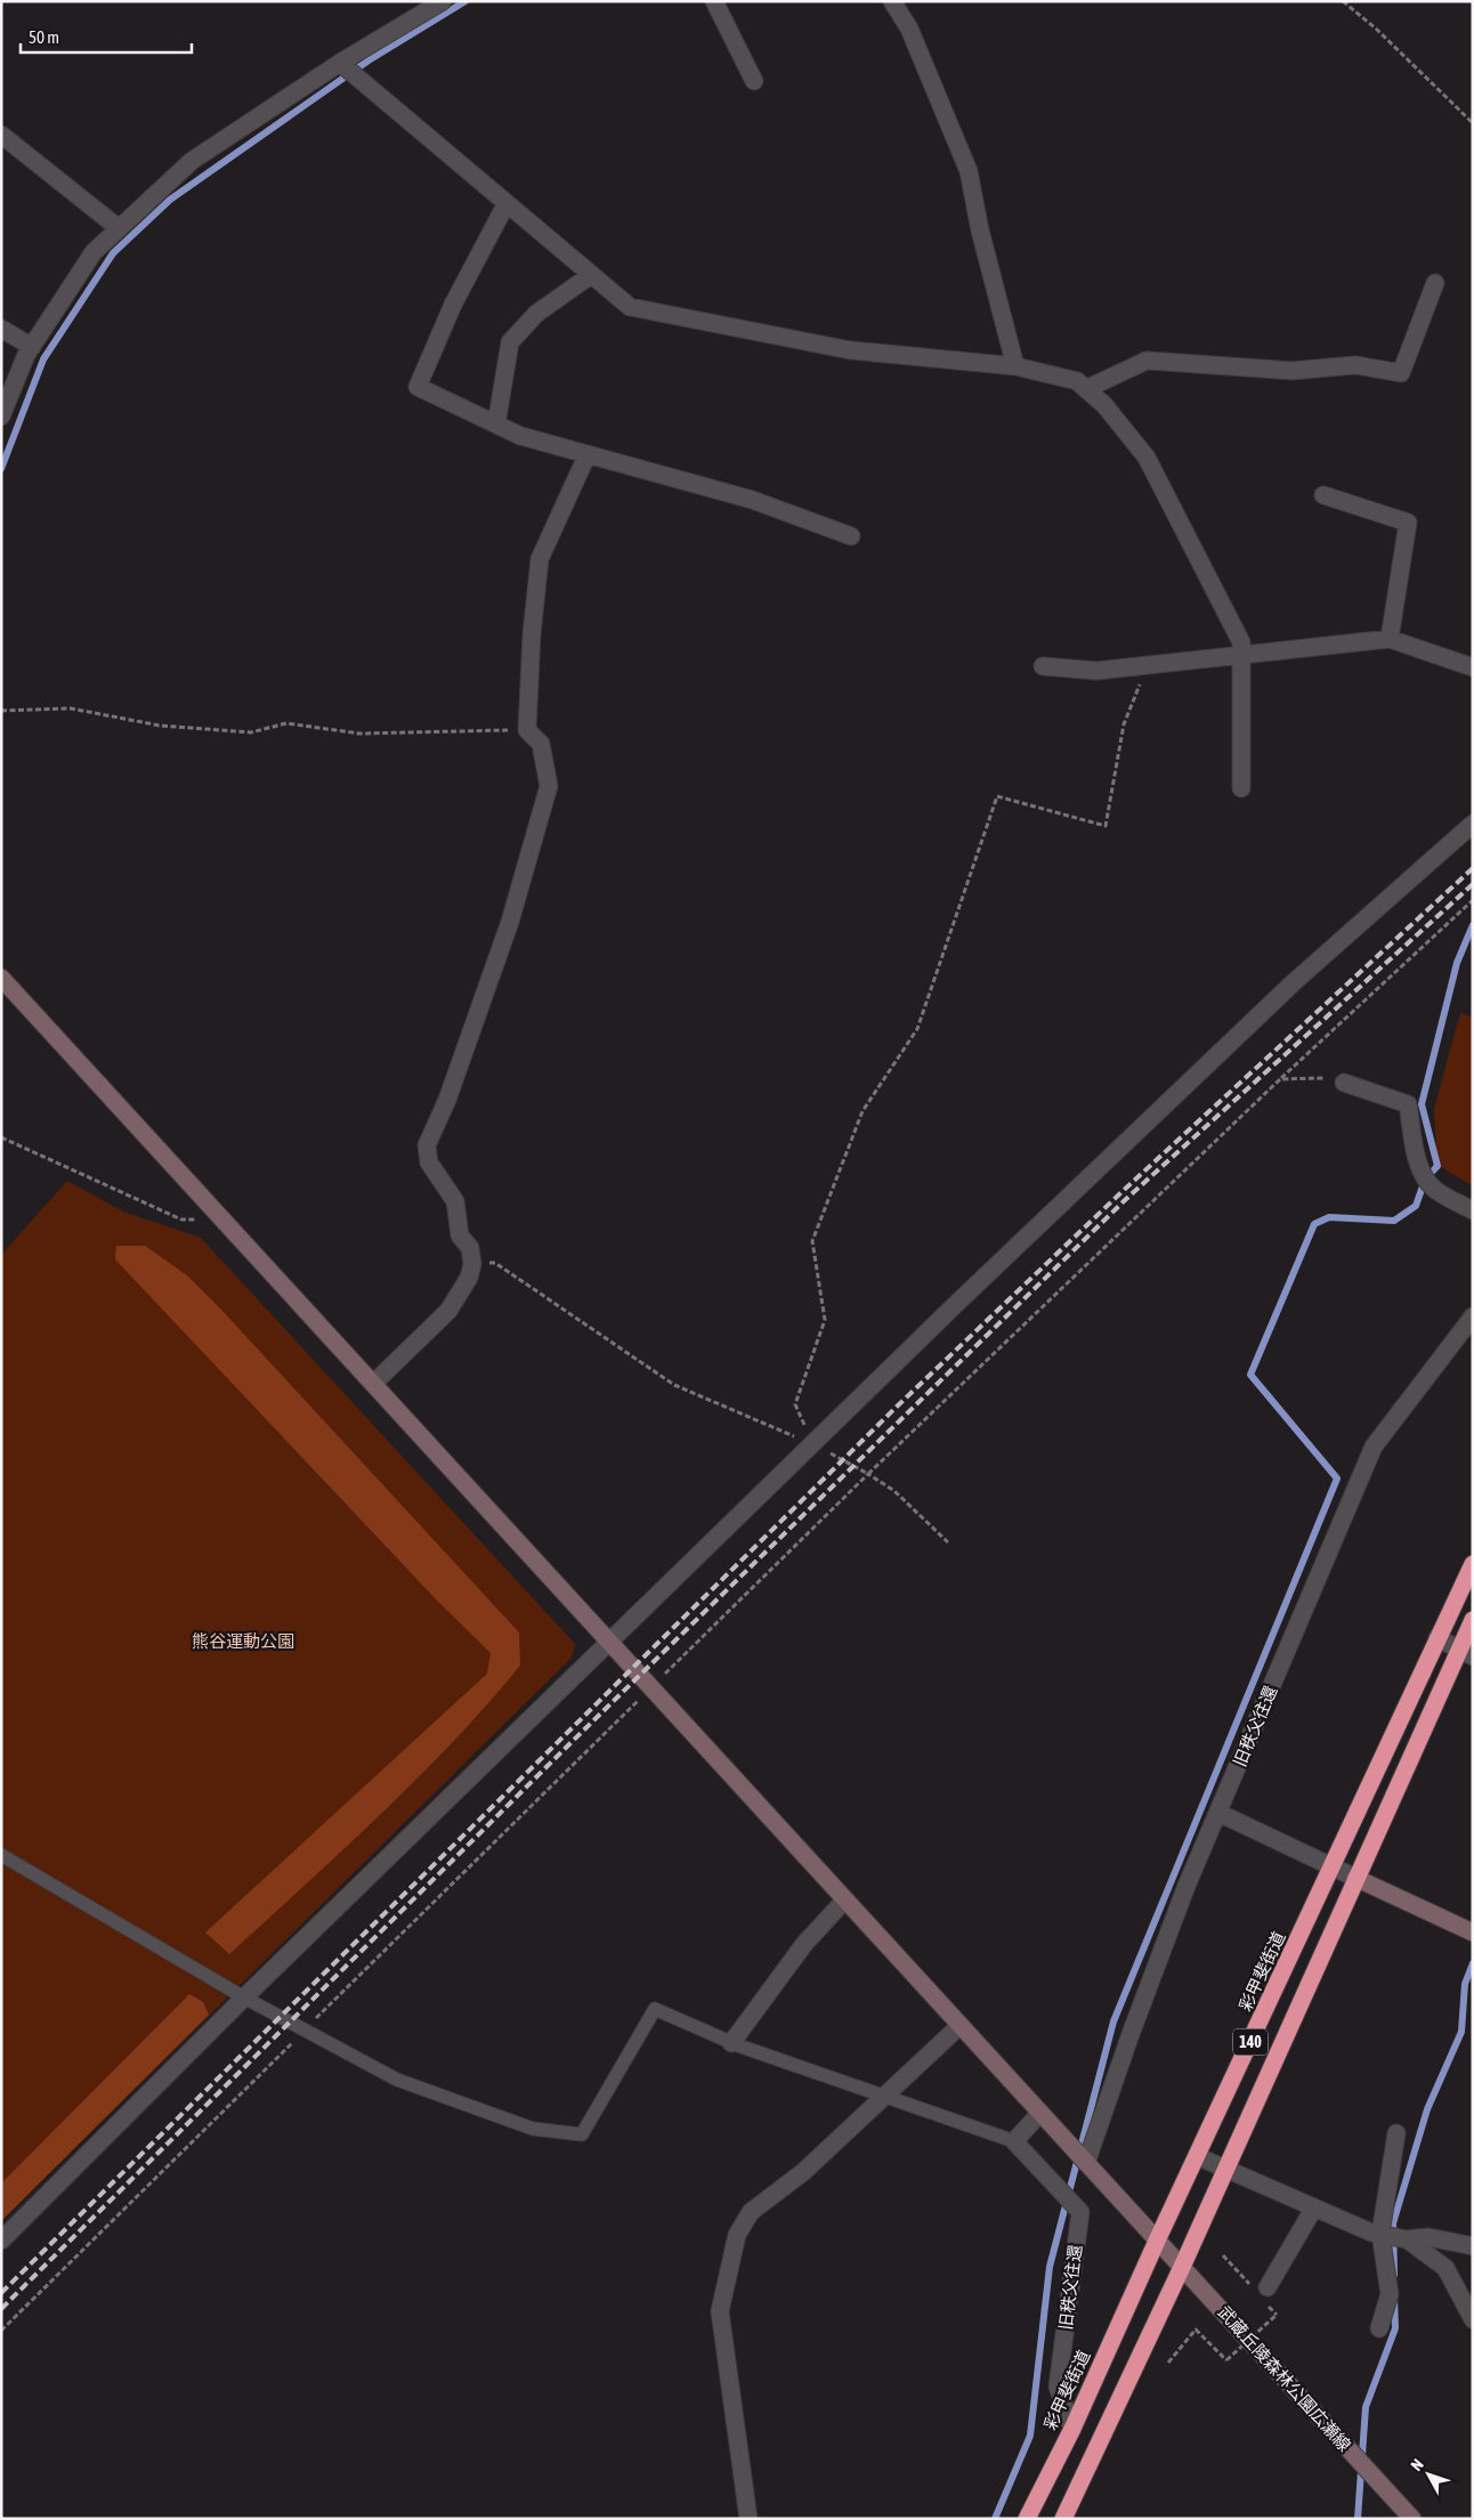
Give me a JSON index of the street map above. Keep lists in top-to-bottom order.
{
  "streets": {
    "highway": ["彩甲斐街道", "140"],
    "street": ["旧秩父往還", "武蔵丘陵森林公園広瀬線"]
  },
  "crossings": [
    ["旧秩父往還", "彩甲斐街道"],
    ["旧秩父往還", "武蔵丘陵森林公園広瀬線"],
    ["彩甲斐街道", "武蔵丘陵森林公園広瀬線"],
    ["140", "武蔵丘陵森林公園広瀬線"]
  ],
  "parks": ["熊谷運動公園"],
  "scale_bar": "50 m",
  "north": "top left"
}
